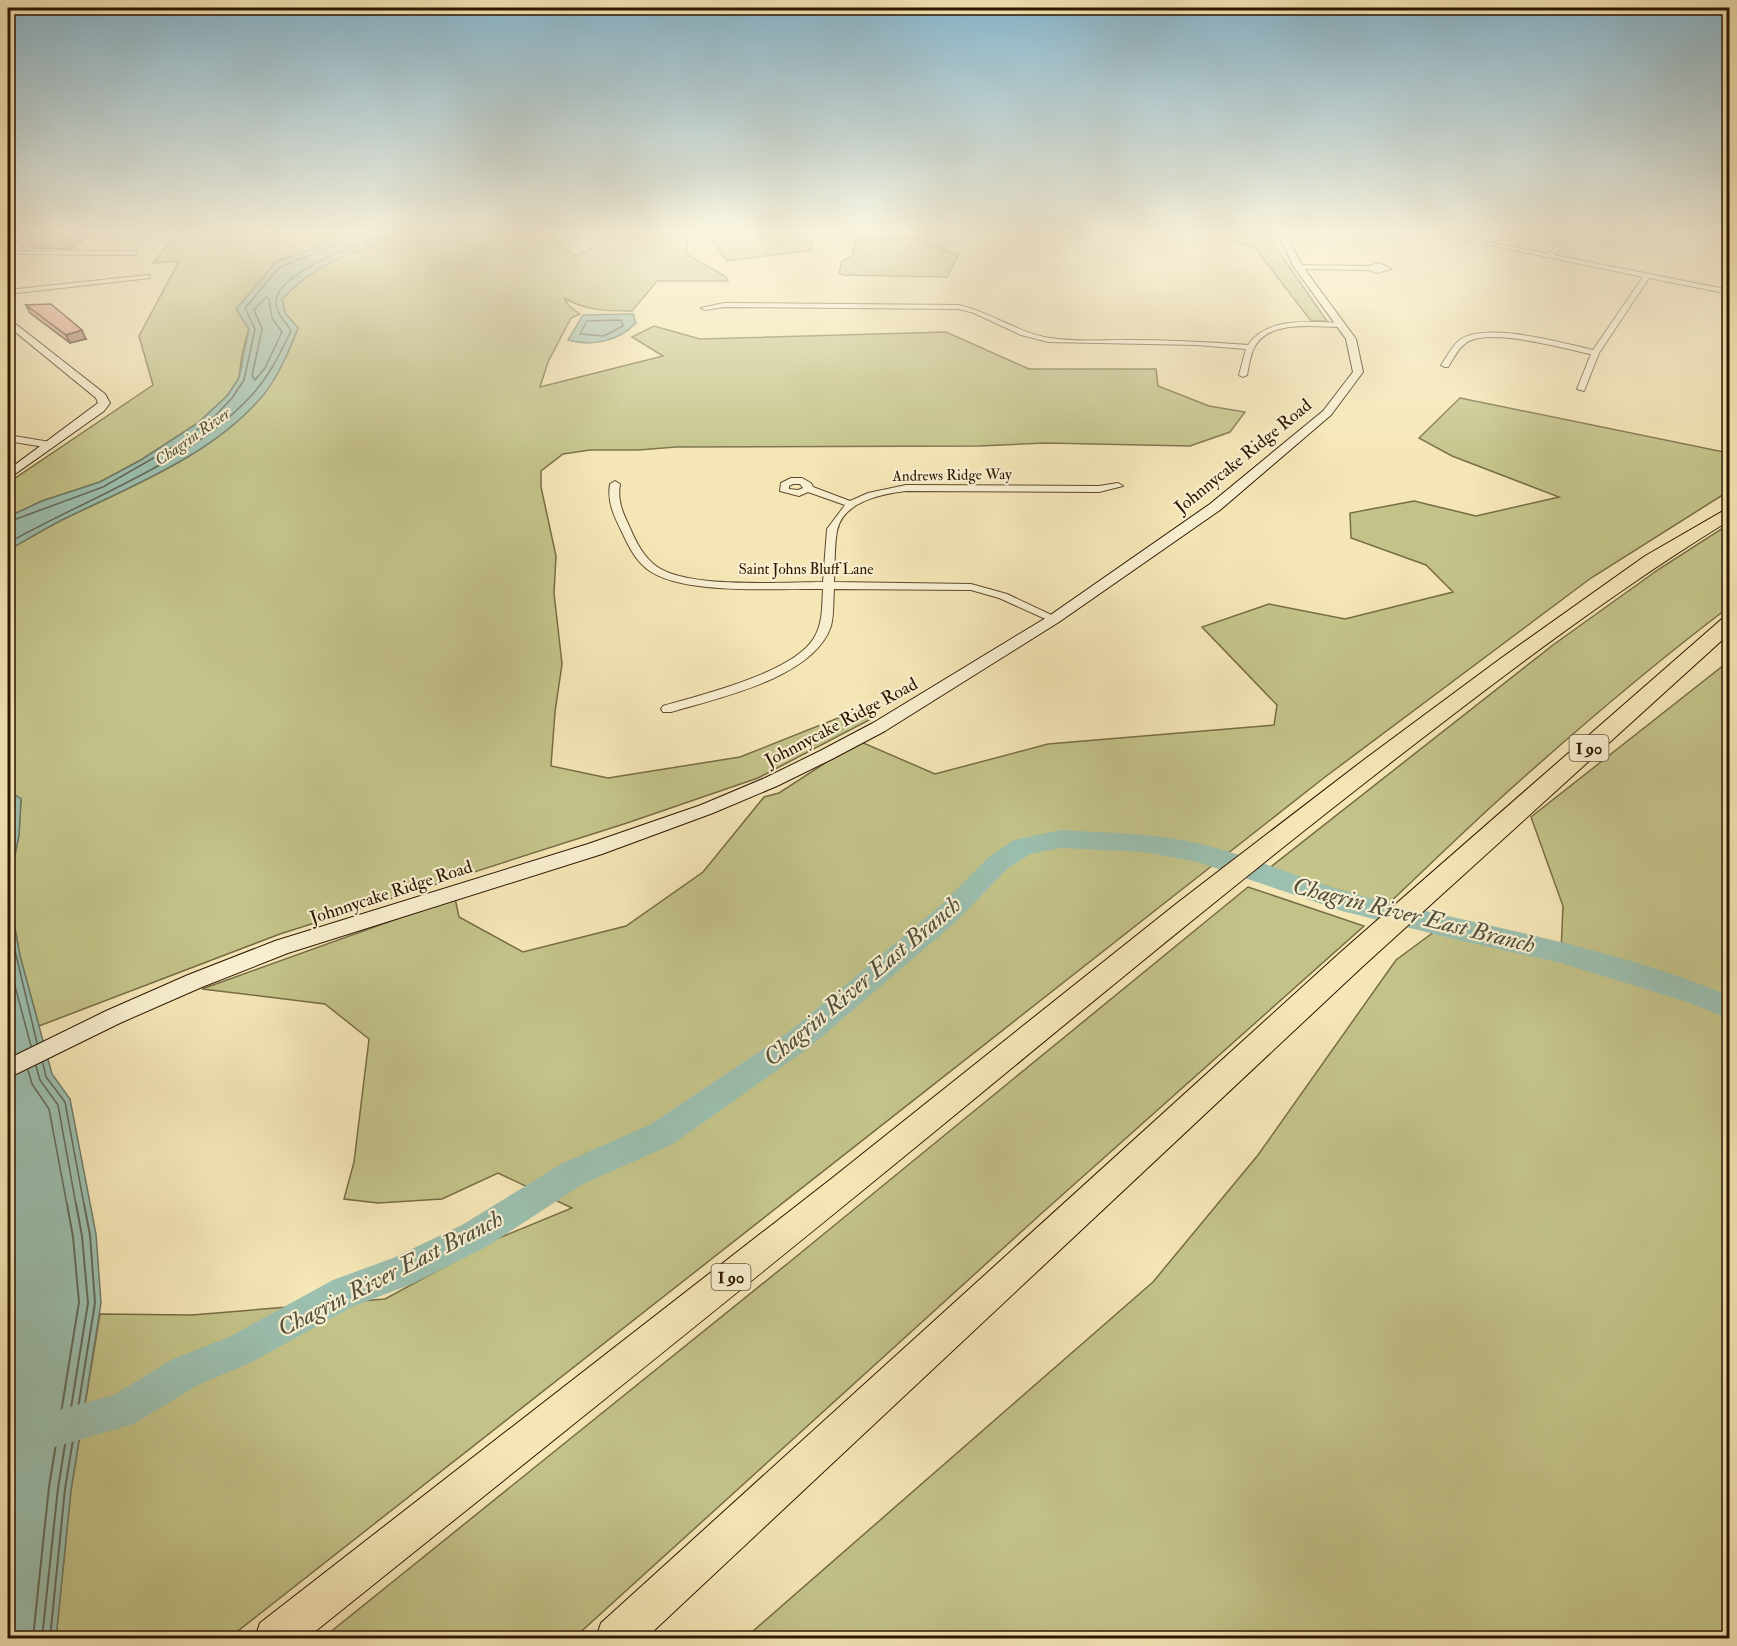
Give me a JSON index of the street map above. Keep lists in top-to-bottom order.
{
  "streets": {
    "highway": ["I 90"],
    "main road": ["Johnnycake Ridge Road"],
    "street": ["Andrews Ridge Way", "Saint Johns Bluff Lane"]
  },
  "crossings": [
    ["Johnnycake Ridge Road", "Saint Johns Bluff Lane"]
  ],
  "water": ["Chagrin River", "Chagrin River East Branch"]
}
